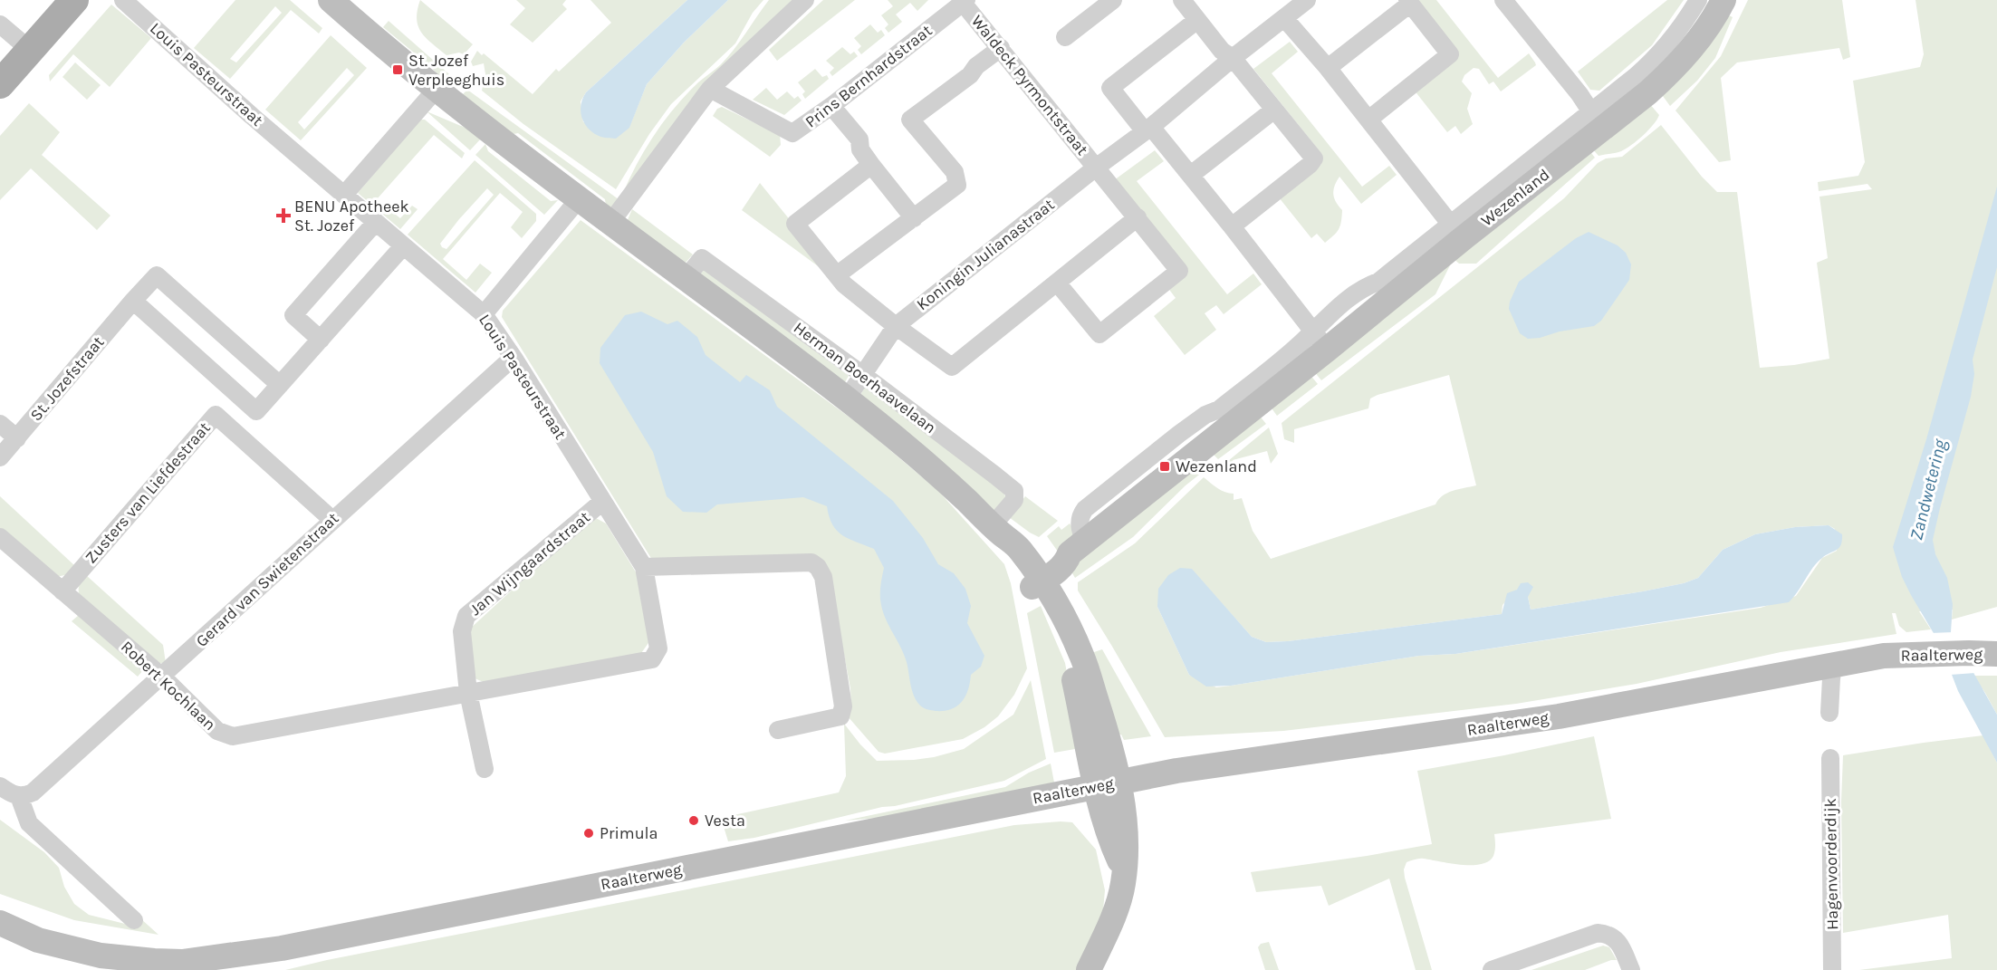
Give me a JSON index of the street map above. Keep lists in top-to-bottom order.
{
  "streets": {
    "street": [
      "Louis Pasteurstraat",
      "Prins Bernhardstraat",
      "Waldeck Pyrmontstraat",
      "Wezenland",
      "Koningin Julianastraat",
      "Herman Boerhaavelaan",
      "St. Jozefstraat",
      "Zusters van Liefdestraat",
      "Jan Wijngaardstraat",
      "Gerard van Swietenstraat",
      "Raalterweg",
      "Robert Kochlaan",
      "Hagenvoorderdijk"
    ]
  },
  "crossings": [
    ["Louis Pasteurstraat", "Jan Wijngaardstraat"],
    ["Louis Pasteurstraat", "Gerard van Swietenstraat"],
    ["Louis Pasteurstraat", "Robert Kochlaan"],
    ["Prins Bernhardstraat", "Waldeck Pyrmontstraat"],
    ["Waldeck Pyrmontstraat", "Koningin Julianastraat"],
    ["Wezenland", "Herman Boerhaavelaan"],
    ["Koningin Julianastraat", "Herman Boerhaavelaan"],
    ["Herman Boerhaavelaan", "Raalterweg"],
    ["Zusters van Liefdestraat", "Gerard van Swietenstraat"],
    ["Zusters van Liefdestraat", "Robert Kochlaan"],
    ["Jan Wijngaardstraat", "Robert Kochlaan"],
    ["Gerard van Swietenstraat", "Robert Kochlaan"]
  ],
  "water": ["Zandwetering"],
  "places": {
    "transit": ["St. Jozef Verpleeghuis", "Wezenland"],
    "health": ["BENU Apotheek St. Jozef"],
    "other": ["Vesta", "Primula"]
  }
}
